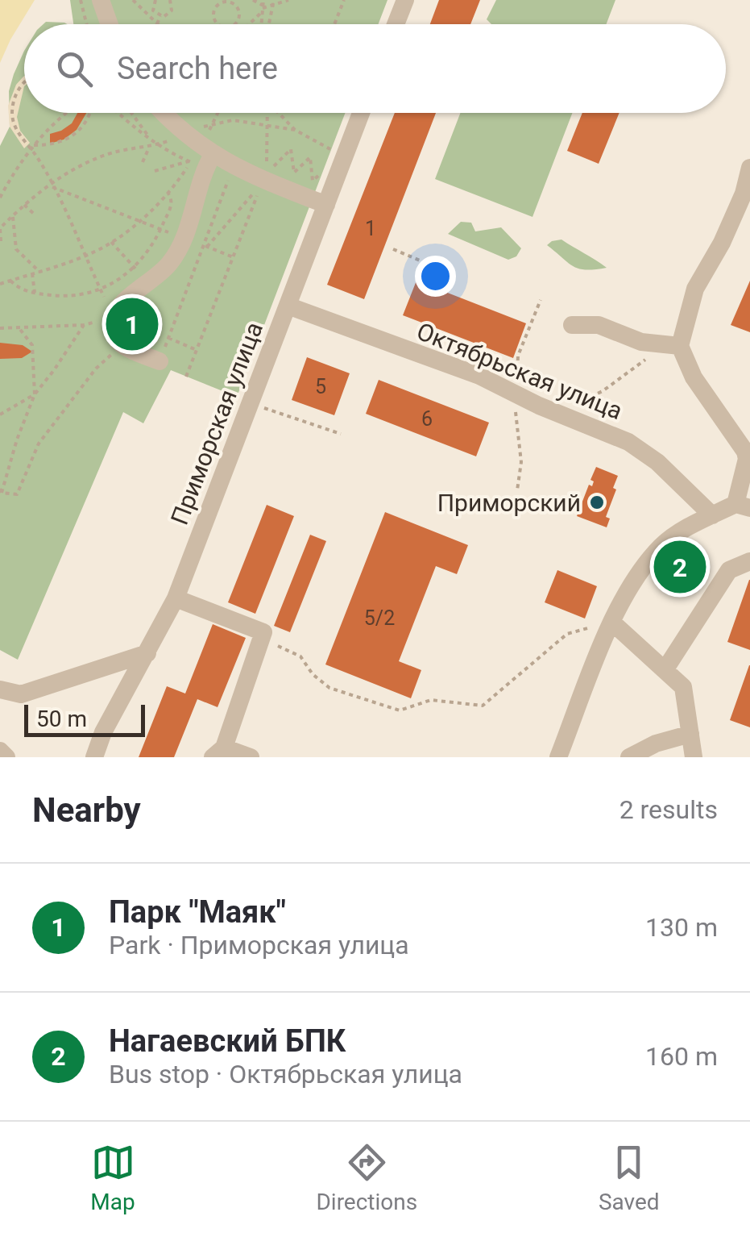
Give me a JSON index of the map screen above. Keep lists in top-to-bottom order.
{
  "streets": {
    "street": ["Октябрьская улица", "Приморская улица"]
  },
  "crossings": [
    ["Октябрьская улица", "Приморская улица"]
  ],
  "places": ["Приморский"],
  "house_numbers": [
    "1",
    "5",
    "6",
    "5/2"
  ],
  "scale_bar": "50 m",
  "page": {
    "search": "Search here",
    "pins": ["1", "2"],
    "scale": "50 m",
    "heading": ["Nearby", "2 results"],
    "list": [
      {
        "mark": "1",
        "name": "Парк \"Маяк\"",
        "note": "Park · Приморская улица",
        "value": "130 m"
      },
      {
        "mark": "2",
        "name": "Нагаевский БПК",
        "note": "Bus stop · Октябрьская улица",
        "value": "160 m"
      }
    ],
    "nav": ["Map", "Directions", "Saved"]
  }
}
